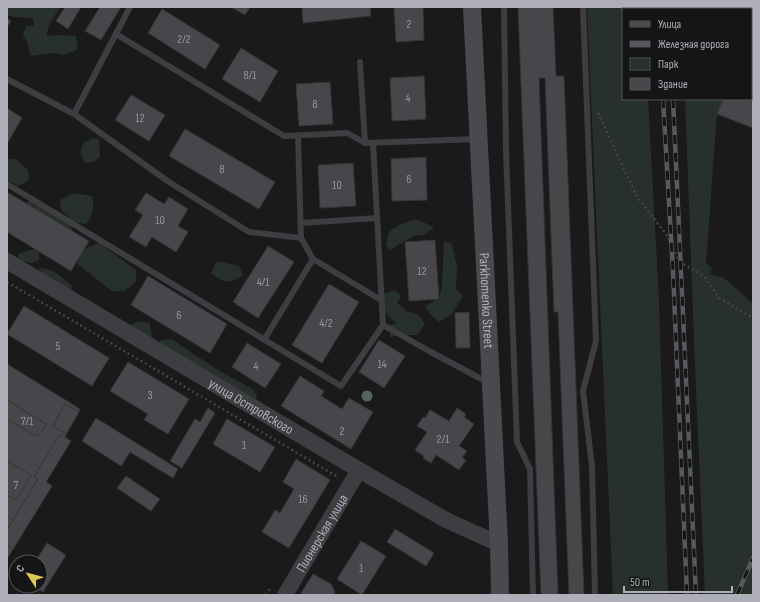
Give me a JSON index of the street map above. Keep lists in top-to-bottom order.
{
  "streets": {
    "main road": ["Parkhomenko Street"],
    "street": ["улица Островского", "Пионерская улица"]
  },
  "crossings": [
    ["Parkhomenko Street", "улица Островского"],
    ["улица Островского", "Пионерская улица"]
  ],
  "house_numbers": [
    "2",
    "2/2",
    "8/1",
    "4",
    "8",
    "12",
    "8",
    "6",
    "10",
    "10",
    "12",
    "4/1",
    "6",
    "4/2",
    "5",
    "14",
    "4",
    "3",
    "7/1",
    "2",
    "2/1",
    "1",
    "7",
    "16",
    "1"
  ],
  "legend": [
    "Улица",
    "Железная дорога",
    "Парк",
    "Здание"
  ],
  "scale_bar": "50 m",
  "north": "top left"
}
